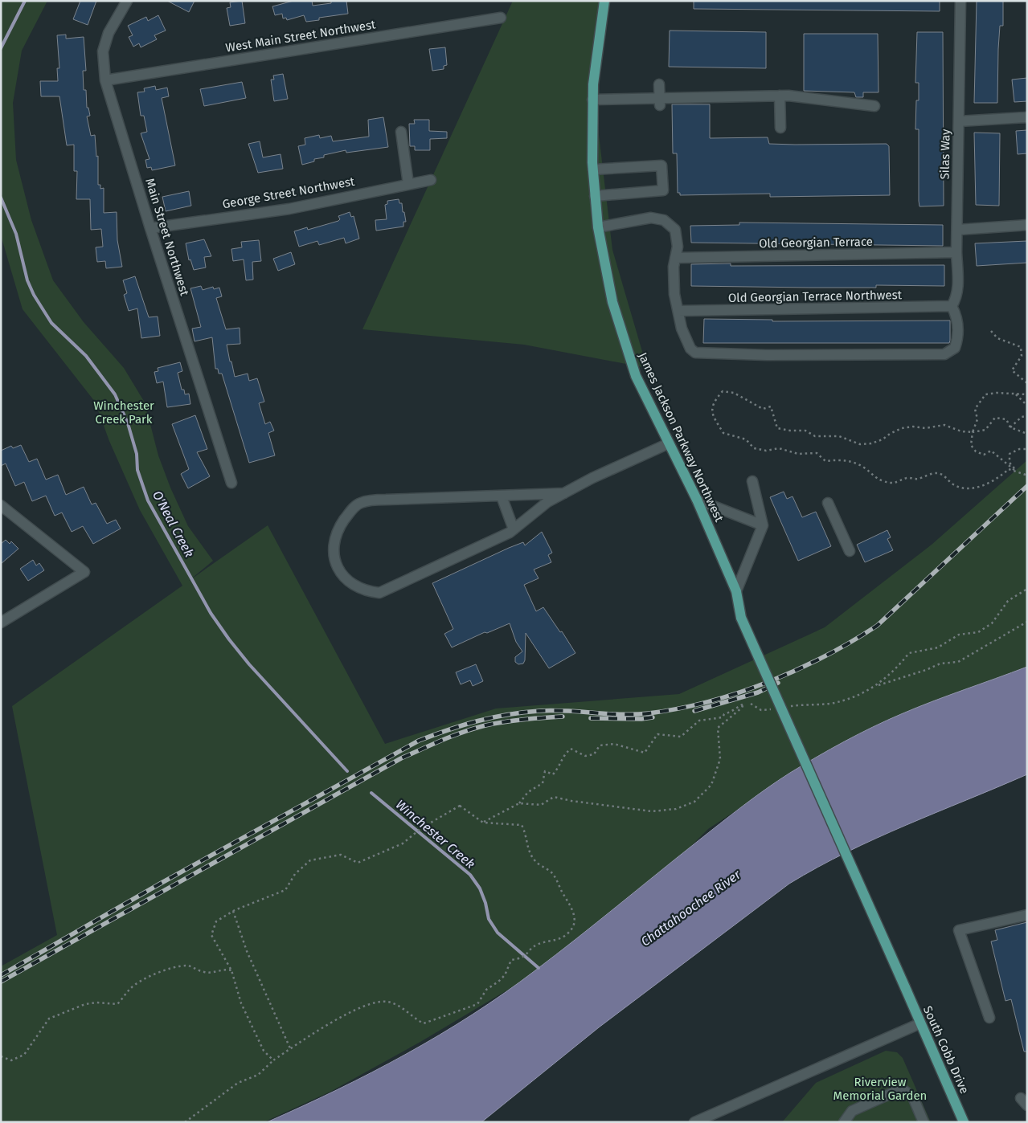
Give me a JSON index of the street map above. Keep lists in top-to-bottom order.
{
  "streets": {
    "main road": ["James Jackson Parkway Northwest", "South Cobb Drive"],
    "street": [
      "West Main Street Northwest",
      "Silas Way",
      "George Street Northwest",
      "Main Street Northwest",
      "Old Georgian Terrace",
      "Old Georgian Terrace Northwest"
    ]
  },
  "crossings": [
    ["West Main Street Northwest", "Main Street Northwest"],
    ["Silas Way", "Old Georgian Terrace"],
    ["Silas Way", "Old Georgian Terrace Northwest"],
    ["George Street Northwest", "Main Street Northwest"],
    ["James Jackson Parkway Northwest", "South Cobb Drive"]
  ],
  "water": ["O'Neal Creek", "Winchester Creek", "Chattahoochee River"],
  "parks": ["Winchester Creek Park", "Riverview Memorial Garden"]
}
